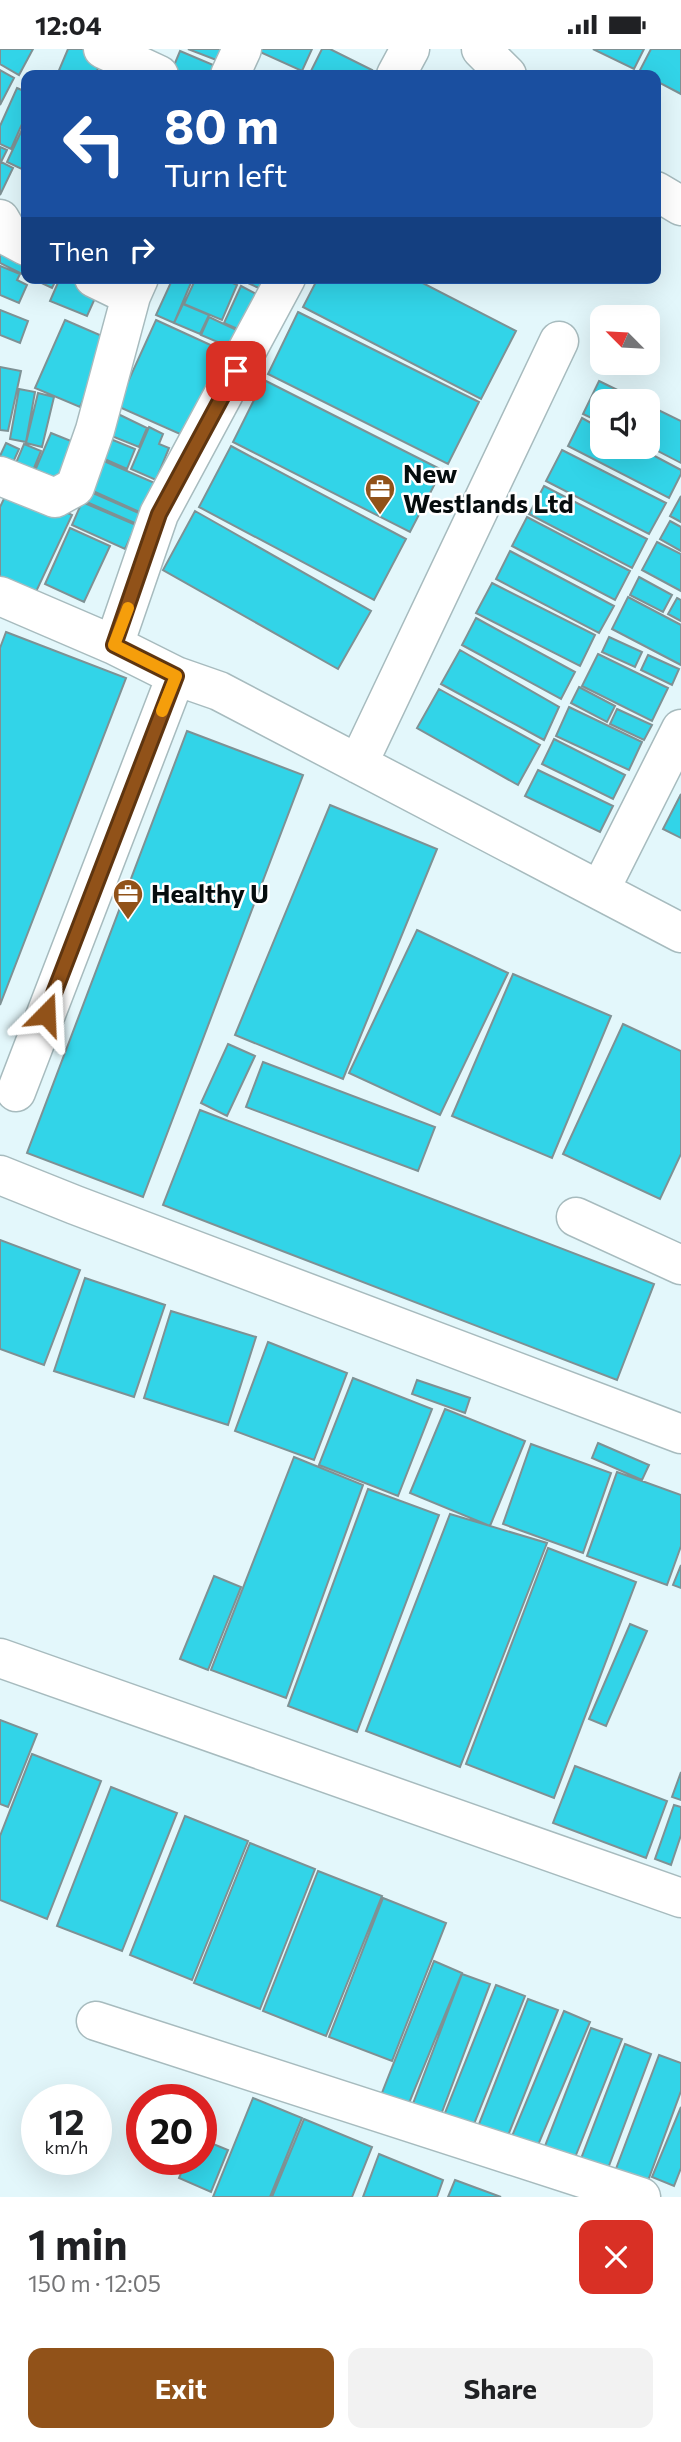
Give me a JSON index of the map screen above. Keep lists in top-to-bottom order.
{
  "places": {
    "office": ["New Westlands Ltd", "Healthy U"]
  },
  "north": "top left",
  "page": {
    "status": "12:04",
    "turn": ["80 m", "Turn left"],
    "then": "Then",
    "speed": "12 km/h",
    "limit": "20",
    "heading": ["1 min", "150 m · 12:05"],
    "buttons": ["Exit", "Share"]
  }
}
